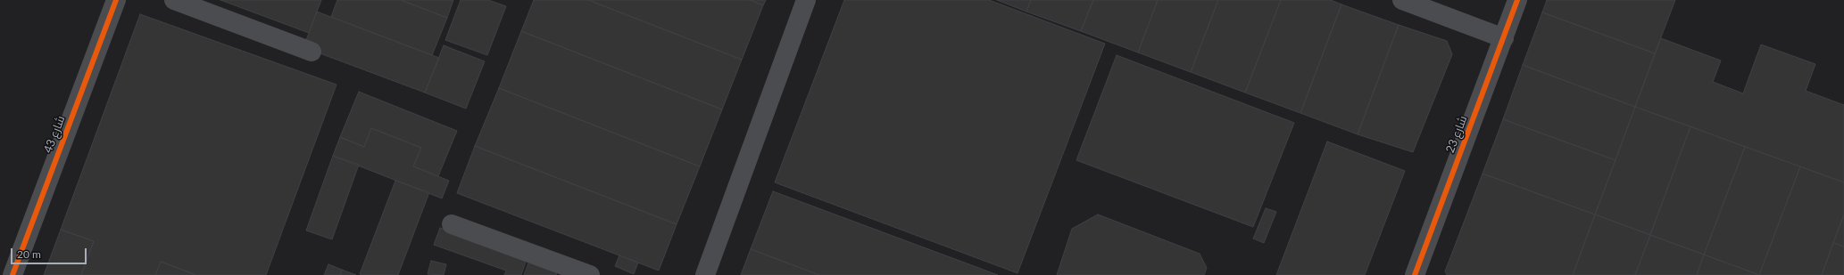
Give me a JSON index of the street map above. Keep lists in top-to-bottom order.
{
  "streets": {
    "street": ["شارع 43", "شارع 23"]
  },
  "scale_bar": "20 m"
}
